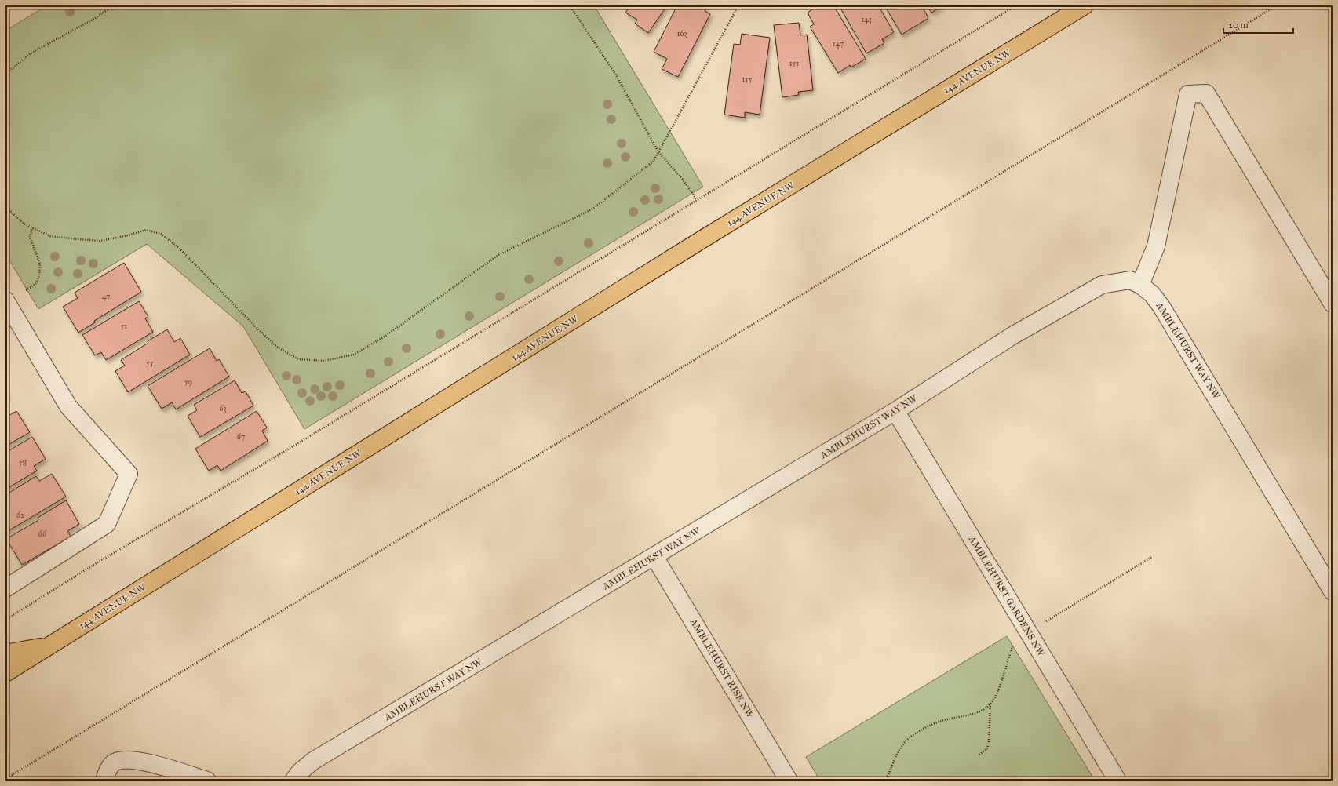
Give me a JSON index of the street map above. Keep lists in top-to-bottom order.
{
  "streets": {
    "main road": ["144 AVENUE NW"],
    "street": ["AMBLEHURST WAY NW", "AMBLEHURST GARDENS NW", "AMBLEHURST RISE NW"]
  },
  "crossings": [
    ["AMBLEHURST WAY NW", "AMBLEHURST GARDENS NW"],
    ["AMBLEHURST WAY NW", "AMBLEHURST RISE NW"]
  ],
  "house_numbers": [
    "143",
    "163",
    "147",
    "151",
    "155",
    "47",
    "51",
    "55",
    "59",
    "63",
    "67",
    "58",
    "62",
    "66"
  ],
  "scale_bar": "20 m"
}
